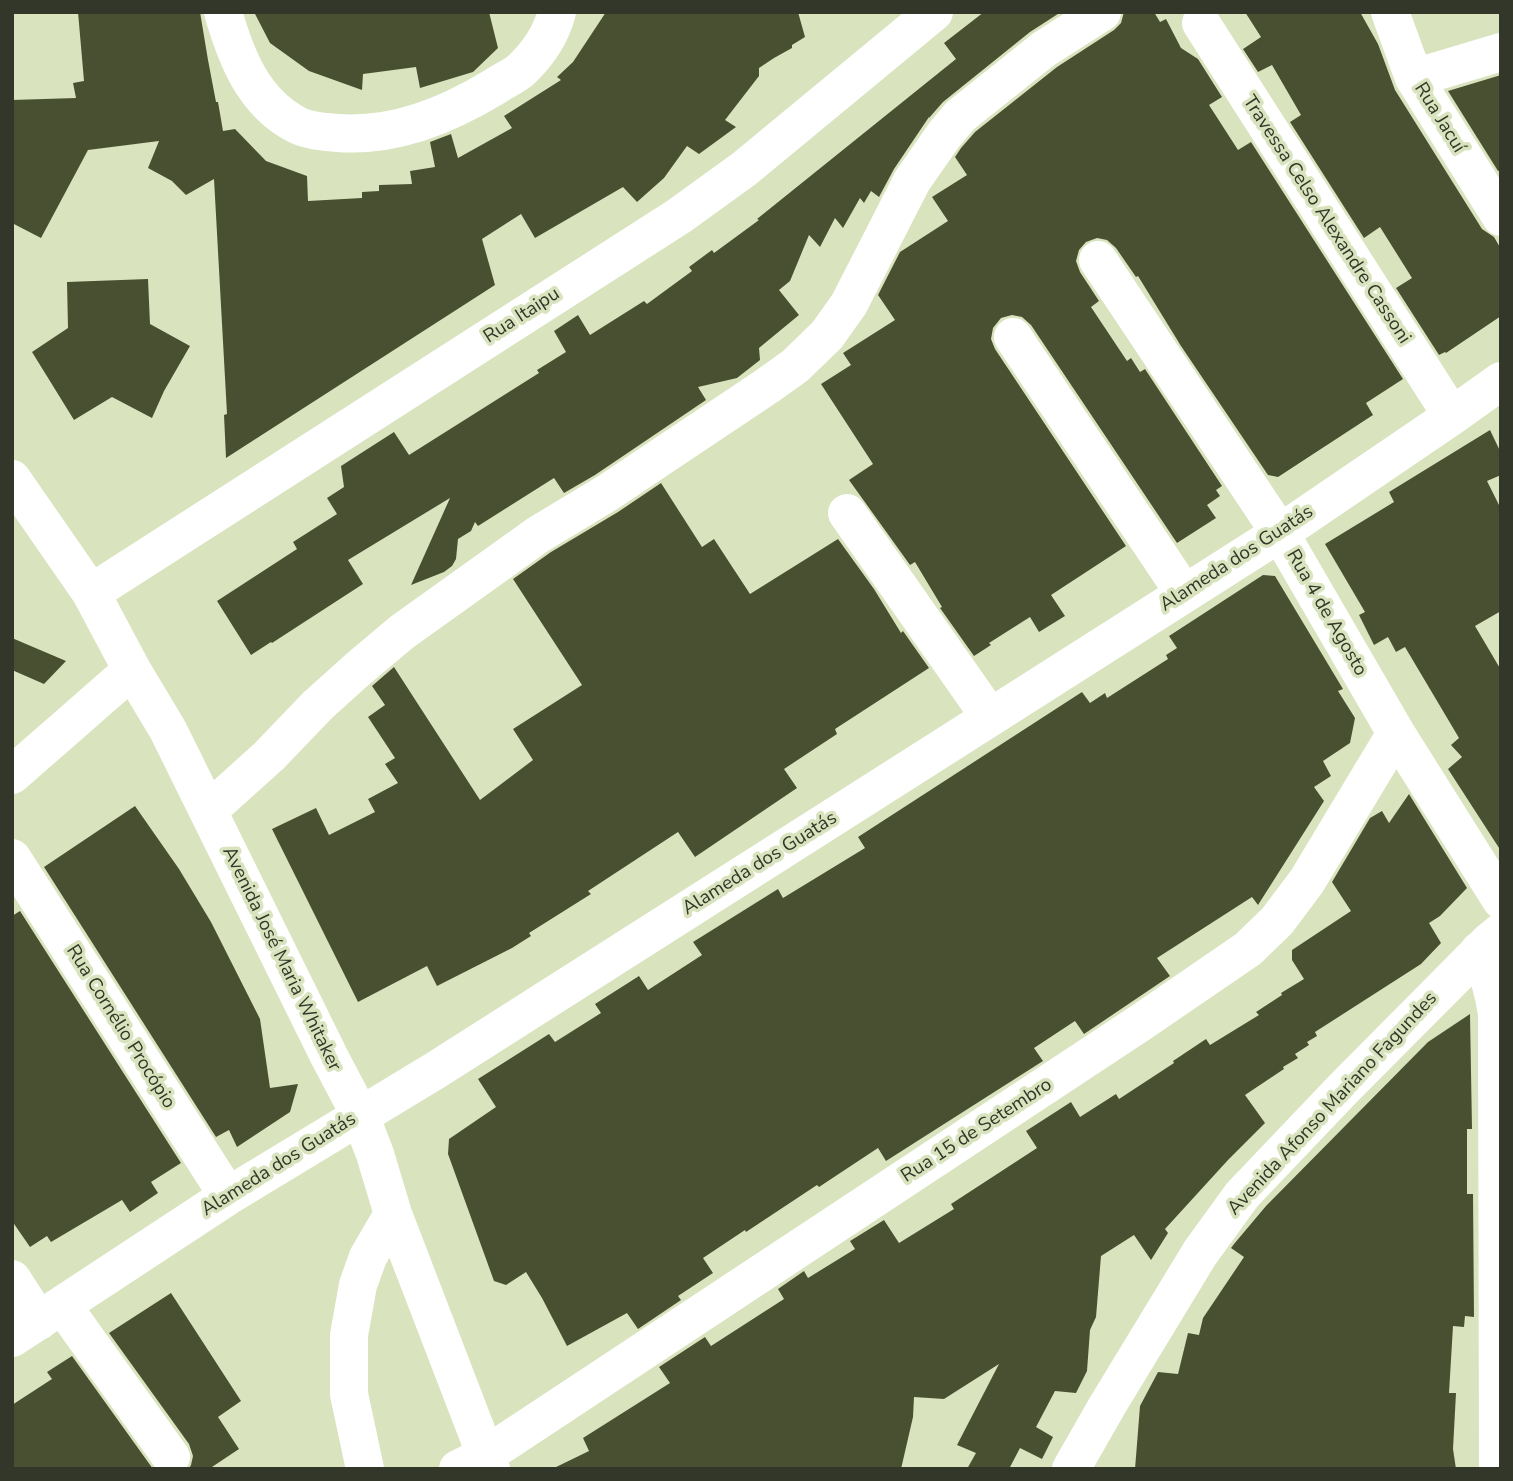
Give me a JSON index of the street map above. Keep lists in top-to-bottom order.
{
  "streets": {
    "street": [
      "Rua Jacuí",
      "Travessa Celso Alexandre Cassoni",
      "Rua Itaipu",
      "Alameda dos Guatás",
      "Rua 4 de Agosto",
      "Avenida José Maria Whitaker",
      "Rua Cornélio Procópio",
      "Avenida Afonso Mariano Fagundes",
      "Rua 15 de Setembro"
    ]
  },
  "crossings": [
    ["Travessa Celso Alexandre Cassoni", "Alameda dos Guatás"],
    ["Rua Itaipu", "Avenida José Maria Whitaker"],
    ["Alameda dos Guatás", "Rua 4 de Agosto"],
    ["Alameda dos Guatás", "Avenida José Maria Whitaker"],
    ["Alameda dos Guatás", "Rua Cornélio Procópio"],
    ["Rua 4 de Agosto", "Rua 15 de Setembro"],
    ["Avenida José Maria Whitaker", "Rua 15 de Setembro"]
  ]
}
